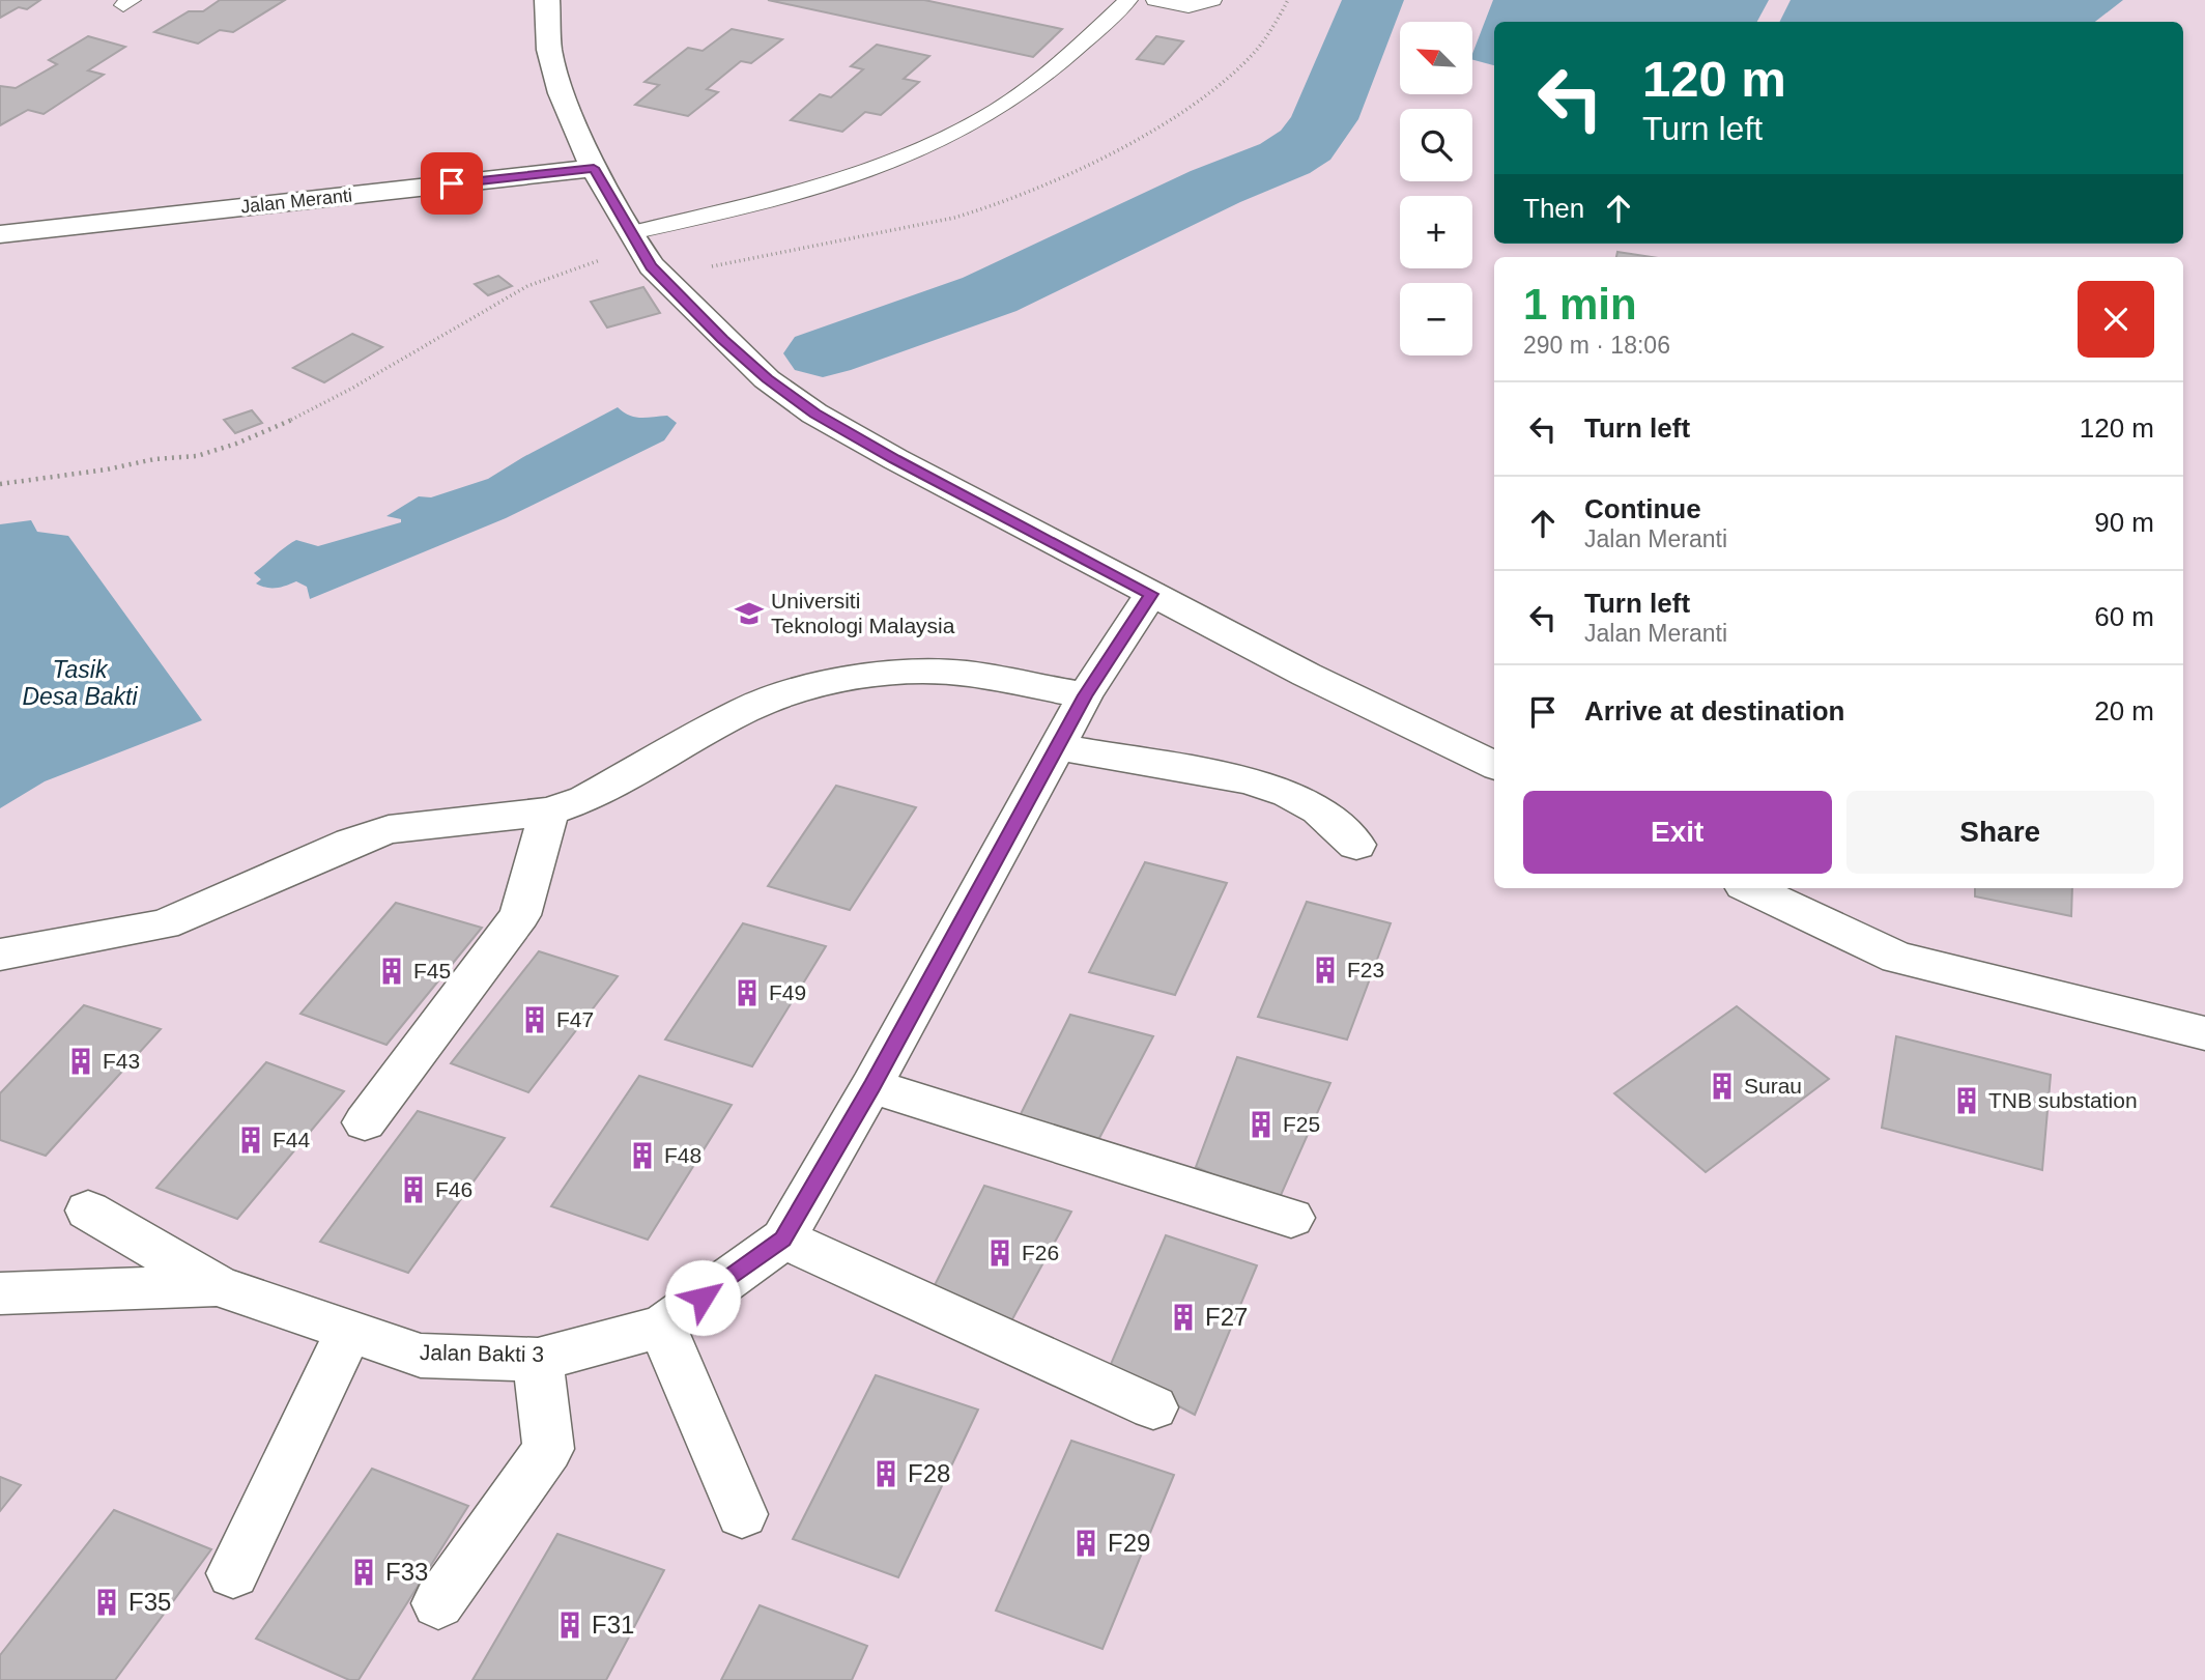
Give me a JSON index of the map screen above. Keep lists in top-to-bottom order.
{
  "streets": {
    "street": ["Jalan Meranti", "Jalan Bakti 3"]
  },
  "water": ["Tasik Desa Bakti"],
  "places": {
    "school or university": ["Universiti Teknologi Malaysia"],
    "building": [
      "F23",
      "F45",
      "F49",
      "F47",
      "F43",
      "Surau",
      "TNB substation",
      "F25",
      "F44",
      "F48",
      "F46",
      "F26",
      "F27",
      "F28",
      "F29",
      "F33",
      "F35",
      "F31"
    ]
  },
  "north": "top left",
  "page": {
    "map_buttons": ["+", "−"],
    "turn": ["120 m", "Turn left"],
    "then": "Then",
    "heading": ["1 min", "290 m · 18:06"],
    "list": [
      {
        "name": "Turn left",
        "value": "120 m"
      },
      {
        "name": "Continue",
        "note": "Jalan Meranti",
        "value": "90 m"
      },
      {
        "name": "Turn left",
        "note": "Jalan Meranti",
        "value": "60 m"
      },
      {
        "name": "Arrive at destination",
        "value": "20 m"
      }
    ],
    "buttons": ["Exit", "Share"]
  }
}
